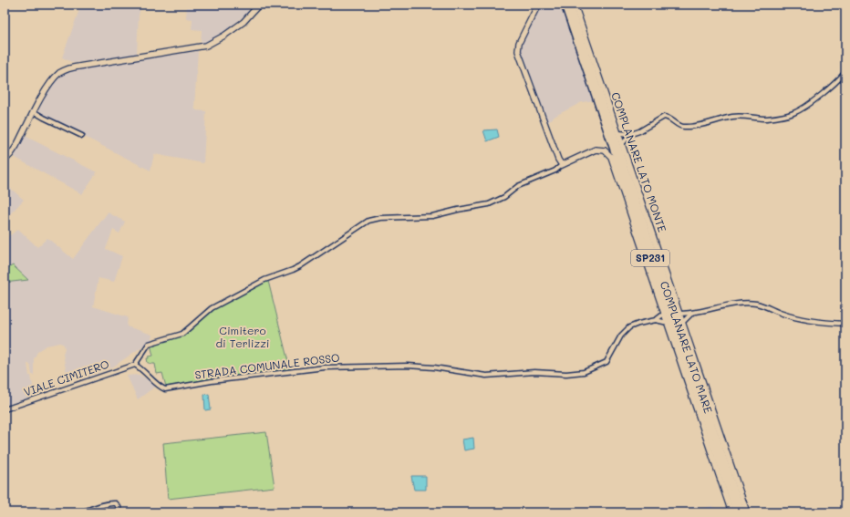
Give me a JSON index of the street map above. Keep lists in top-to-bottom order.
{
  "streets": {
    "highway": ["SP231"],
    "street": [
      "COMPLANARE LATO MONTE",
      "COMPLANARE LATO MARE",
      "STRADA COMUNALE ROSSO",
      "VIALE CIMITERO"
    ]
  },
  "crossings": [
    ["COMPLANARE LATO MARE", "STRADA COMUNALE ROSSO"],
    ["STRADA COMUNALE ROSSO", "VIALE CIMITERO"]
  ],
  "parks": ["Cimitero di Terlizzi"]
}
